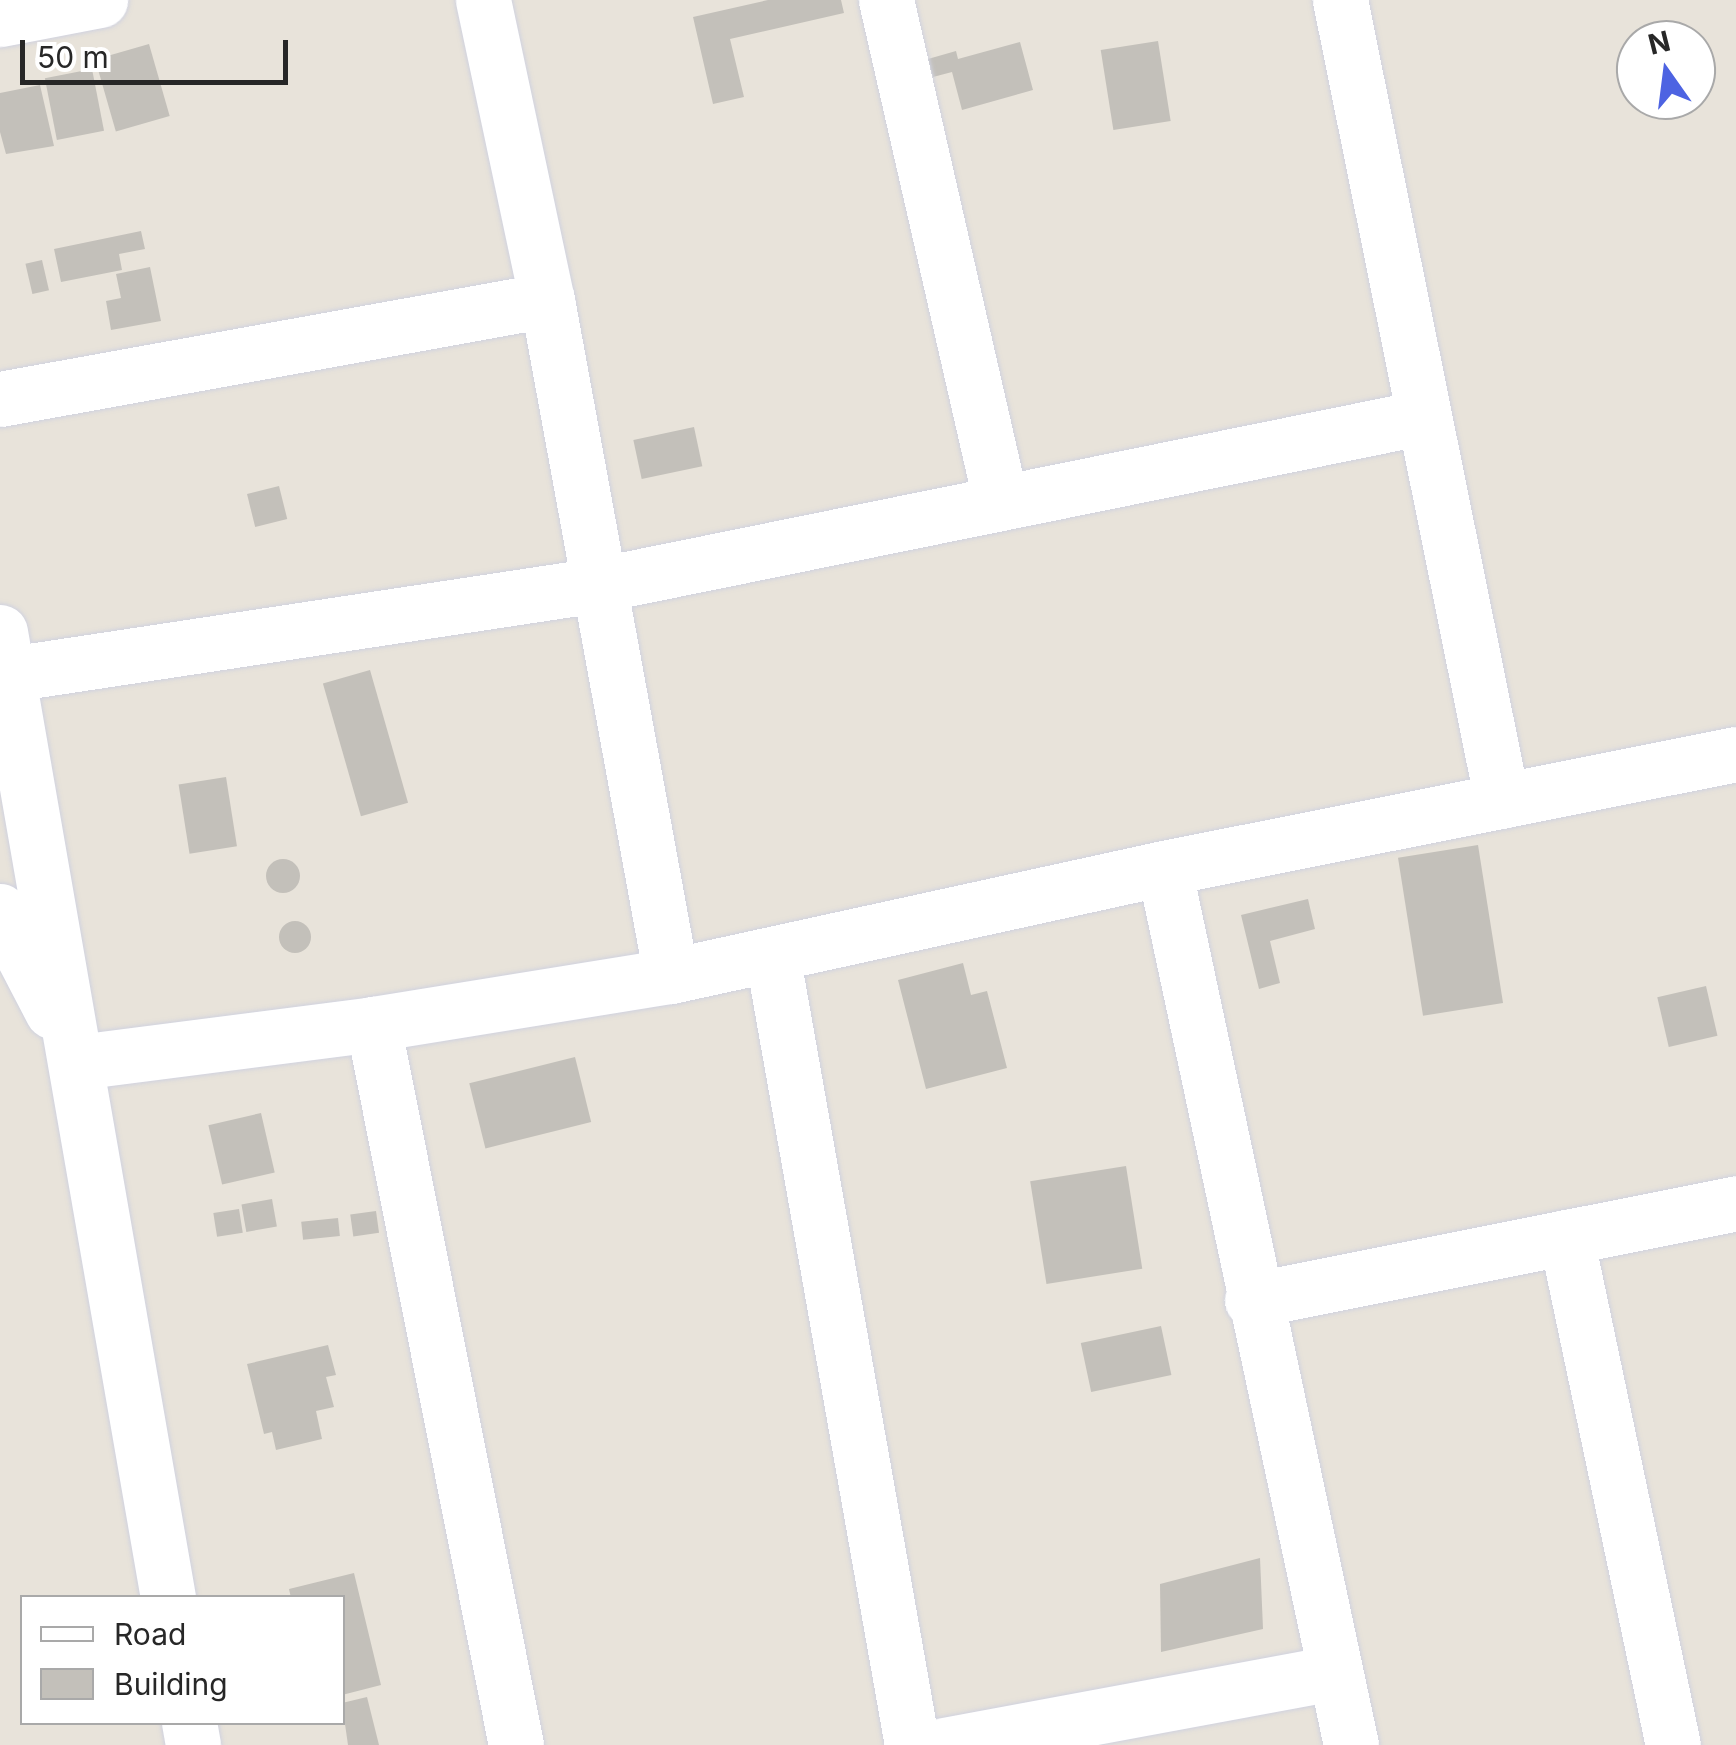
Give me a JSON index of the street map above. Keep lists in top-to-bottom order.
{
  "legend": ["Road", "Building"],
  "scale_bar": "50 m",
  "north": "top"
}
